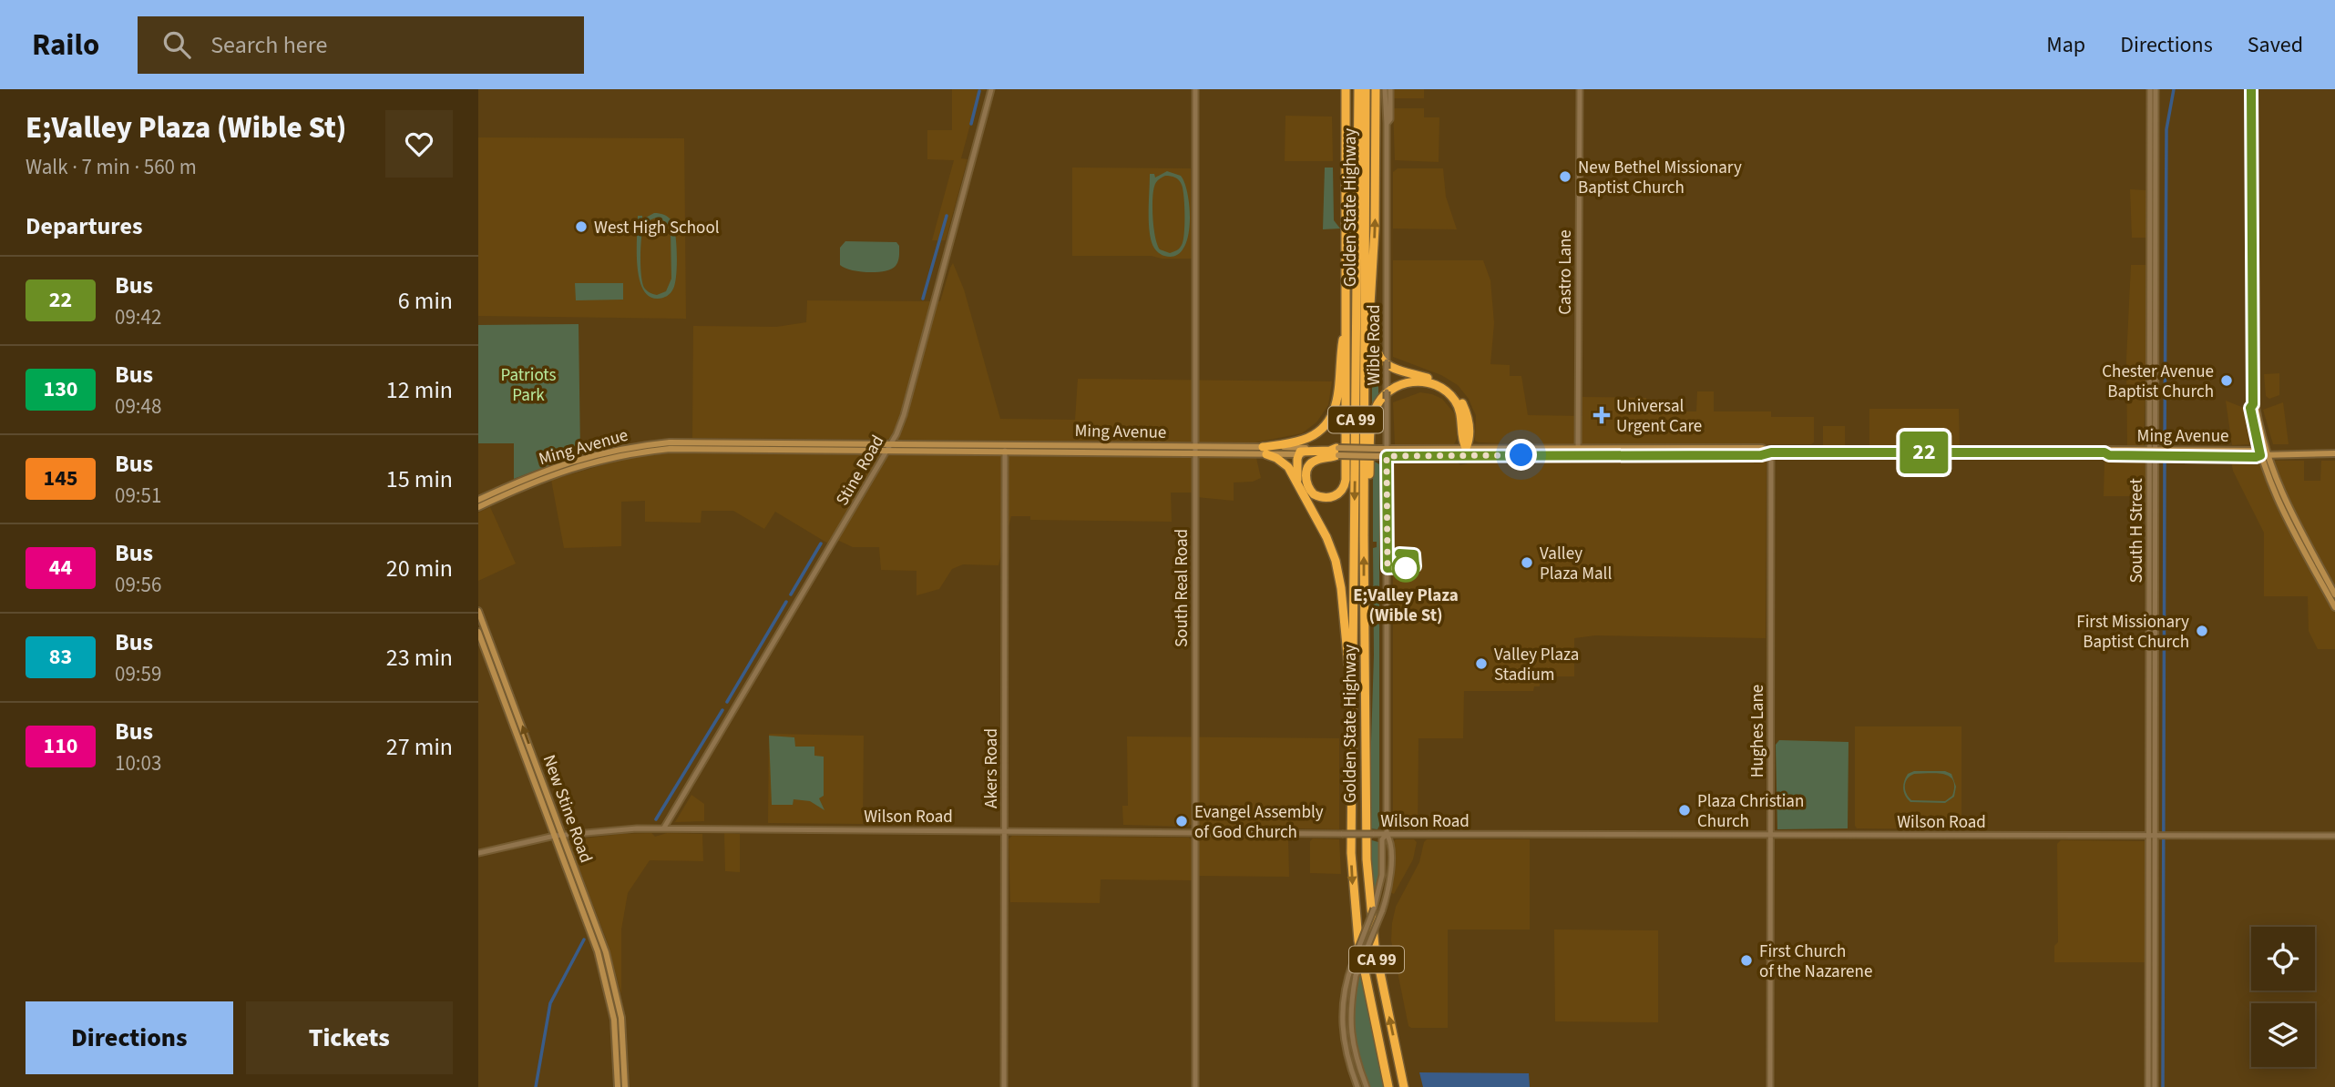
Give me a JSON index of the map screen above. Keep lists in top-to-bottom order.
{
  "streets": {
    "highway": ["Golden State Highway", "CA 99"],
    "main road": ["Ming Avenue", "New Stine Road"],
    "street": [
      "Castro Lane",
      "Wible Road",
      "Stine Road",
      "South H Street",
      "South Real Road",
      "Hughes Lane",
      "Akers Road",
      "Wilson Road"
    ]
  },
  "crossings": [
    ["Castro Lane", "Ming Avenue"],
    ["Wible Road", "Ming Avenue"],
    ["Wible Road", "Wilson Road"],
    ["Ming Avenue", "Stine Road"],
    ["Ming Avenue", "South H Street"],
    ["Ming Avenue", "South Real Road"],
    ["Ming Avenue", "Hughes Lane"],
    ["Ming Avenue", "Akers Road"],
    ["Stine Road", "Wilson Road"],
    ["South H Street", "Wilson Road"],
    ["South Real Road", "Wilson Road"],
    ["Hughes Lane", "Wilson Road"],
    ["Akers Road", "Wilson Road"],
    ["New Stine Road", "Wilson Road"]
  ],
  "parks": ["Patriots Park"],
  "places": {
    "other": [
      "New Bethel Missionary Baptist Church",
      "West High School",
      "Chester Avenue Baptist Church",
      "Valley Plaza Mall",
      "E;Valley Plaza (Wible St)",
      "First Missionary Baptist Church",
      "Valley Plaza Stadium",
      "Plaza Christian Church",
      "Evangel Assembly of God Church",
      "First Church of the Nazarene"
    ],
    "health": ["Universal Urgent Care"]
  },
  "lines": ["bus line 22"],
  "page": {
    "header": "Railo",
    "search": "Search here",
    "nav": ["Map", "Directions", "Saved"],
    "heading": [
      ["E;Valley Plaza (Wible St)", "Walk · 7 min · 560 m"],
      "Departures"
    ],
    "on_map": "22",
    "list": [
      {
        "mark": "22",
        "name": "Bus",
        "note": "09:42",
        "value": "6 min"
      },
      {
        "mark": "130",
        "name": "Bus",
        "note": "09:48",
        "value": "12 min"
      },
      {
        "mark": "145",
        "name": "Bus",
        "note": "09:51",
        "value": "15 min"
      },
      {
        "mark": "44",
        "name": "Bus",
        "note": "09:56",
        "value": "20 min"
      },
      {
        "mark": "83",
        "name": "Bus",
        "note": "09:59",
        "value": "23 min"
      },
      {
        "mark": "110",
        "name": "Bus",
        "note": "10:03",
        "value": "27 min"
      }
    ],
    "buttons": ["Directions", "Tickets"]
  }
}
